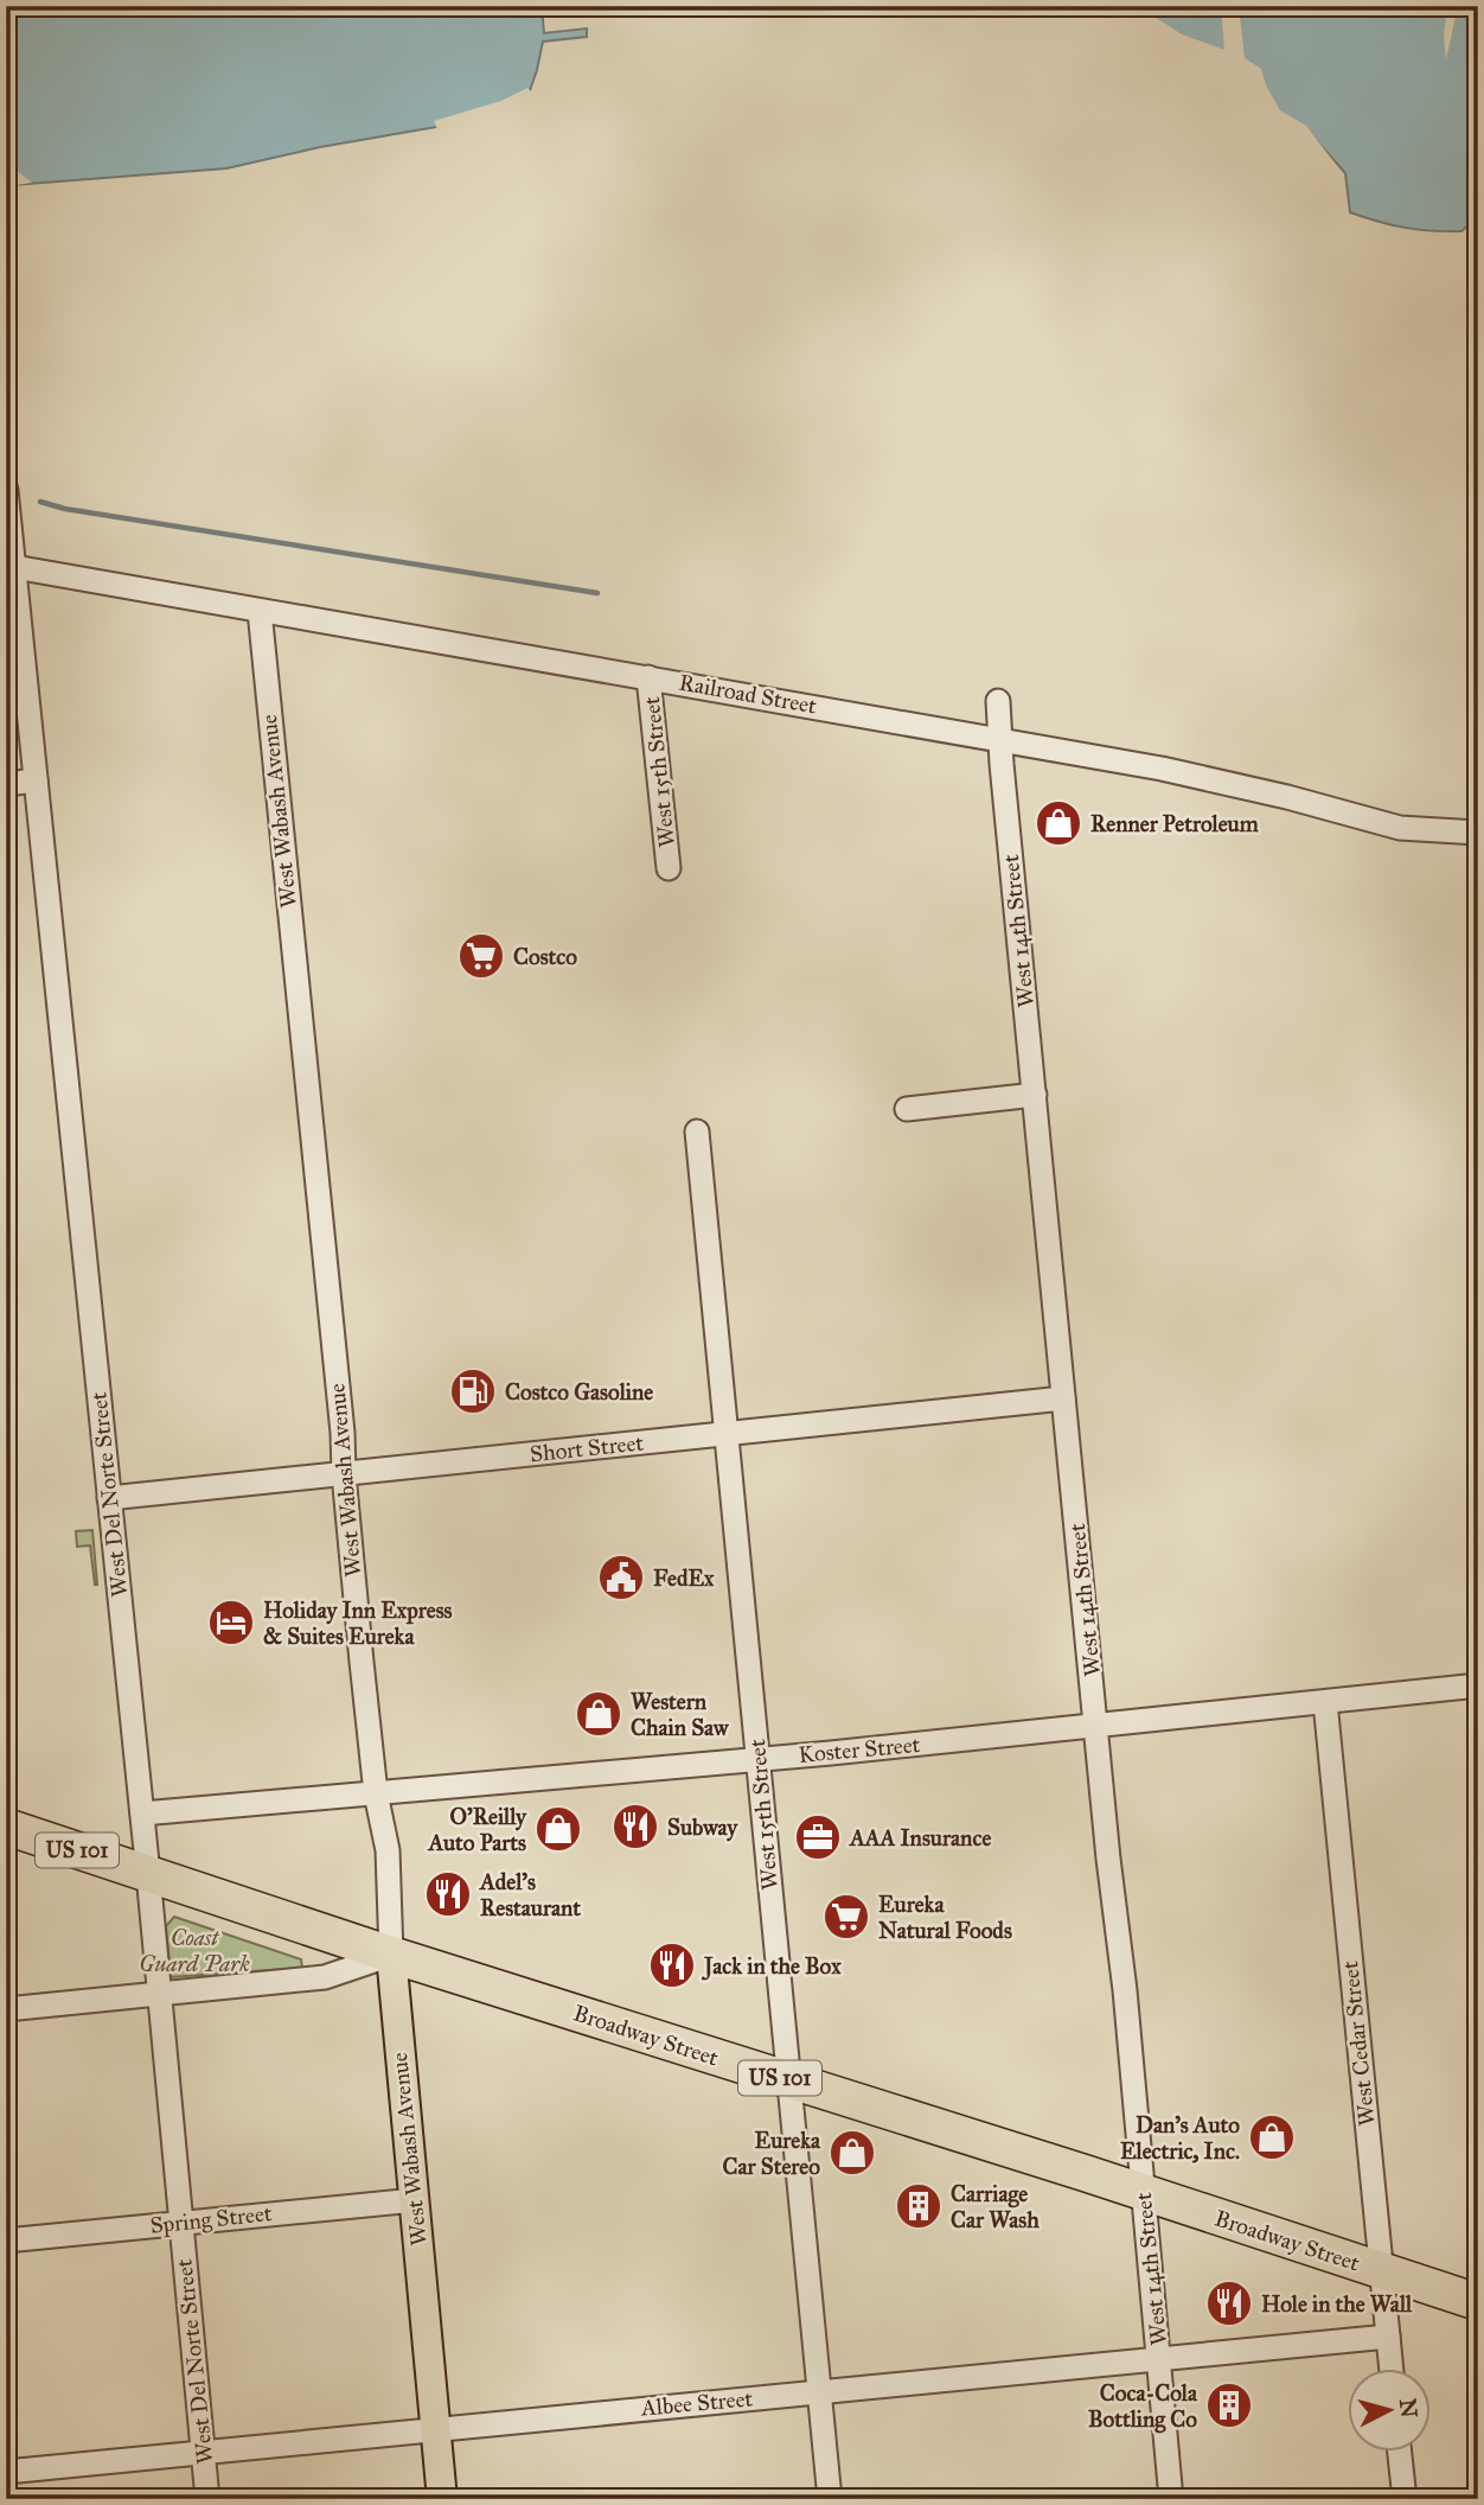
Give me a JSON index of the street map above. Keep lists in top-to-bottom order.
{
  "streets": {
    "highway": ["US 101", "Broadway Street"],
    "main road": ["West Wabash Avenue"],
    "street": [
      "Railroad Street",
      "West 15th Street",
      "West 14th Street",
      "Short Street",
      "West Del Norte Street",
      "Koster Street",
      "West Cedar Street",
      "Spring Street",
      "Albee Street"
    ]
  },
  "crossings": [
    ["Railroad Street", "West 15th Street"],
    ["Railroad Street", "West Wabash Avenue"],
    ["Railroad Street", "West 14th Street"],
    ["Railroad Street", "West Del Norte Street"],
    ["West 15th Street", "Short Street"],
    ["West 15th Street", "Koster Street"],
    ["West 15th Street", "Broadway Street"],
    ["West 15th Street", "Albee Street"],
    ["West Wabash Avenue", "Short Street"],
    ["West Wabash Avenue", "Koster Street"],
    ["West Wabash Avenue", "Broadway Street"],
    ["West Wabash Avenue", "Spring Street"],
    ["West Wabash Avenue", "Albee Street"],
    ["West 14th Street", "Short Street"],
    ["West 14th Street", "Koster Street"],
    ["West 14th Street", "Broadway Street"],
    ["West 14th Street", "Albee Street"],
    ["Short Street", "West Del Norte Street"],
    ["West Del Norte Street", "Koster Street"],
    ["West Del Norte Street", "Broadway Street"],
    ["West Del Norte Street", "Spring Street"],
    ["West Del Norte Street", "Albee Street"],
    ["Koster Street", "West Cedar Street"],
    ["Broadway Street", "West Cedar Street"],
    ["West Cedar Street", "Albee Street"]
  ],
  "parks": ["Coast Guard Park"],
  "places": {
    "shop": [
      "Renner Petroleum",
      "Western Chain Saw",
      "O'Reilly Auto Parts",
      "Dan's Auto Electric, Inc.",
      "Eureka Car Stereo"
    ],
    "supermarket": ["Costco", "Eureka Natural Foods"],
    "fuel station": ["Costco Gasoline"],
    "public building": ["FedEx"],
    "hotel": ["Holiday Inn Express & Suites Eureka"],
    "restaurant": [
      "Subway",
      "Adel's Restaurant",
      "Jack in the Box",
      "Hole in the Wall"
    ],
    "office": ["AAA Insurance"],
    "building": ["Carriage Car Wash", "Coca-Cola Bottling Co"]
  },
  "north": "right"
}
